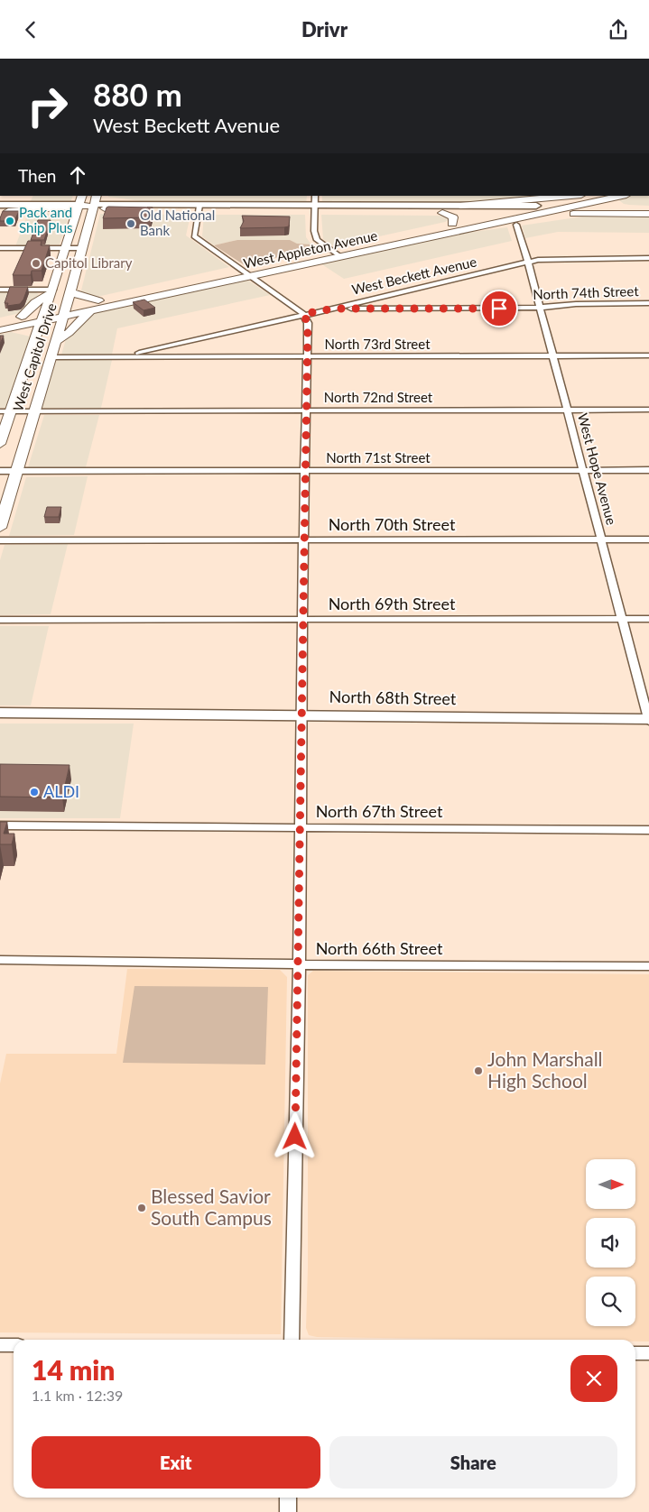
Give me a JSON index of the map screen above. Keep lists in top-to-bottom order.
{
  "streets": {
    "main road": ["West Appleton Avenue", "West Capitol Drive", "North 68th Street"],
    "street": [
      "West Beckett Avenue",
      "North 74th Street",
      "North 73rd Street",
      "North 72nd Street",
      "North 71st Street",
      "West Hope Avenue",
      "North 70th Street",
      "North 69th Street",
      "North 67th Street",
      "North 66th Street"
    ]
  },
  "crossings": [
    ["West Appleton Avenue", "West Capitol Drive"],
    ["West Beckett Avenue", "North 74th Street"],
    ["West Beckett Avenue", "North 73rd Street"],
    ["West Beckett Avenue", "West Hope Avenue"],
    ["North 74th Street", "West Hope Avenue"],
    ["North 73rd Street", "West Capitol Drive"],
    ["North 73rd Street", "West Hope Avenue"],
    ["West Capitol Drive", "North 72nd Street"],
    ["West Capitol Drive", "North 71st Street"],
    ["North 72nd Street", "West Hope Avenue"],
    ["North 71st Street", "West Hope Avenue"],
    ["West Hope Avenue", "North 70th Street"],
    ["West Hope Avenue", "North 69th Street"],
    ["West Hope Avenue", "North 68th Street"]
  ],
  "places": [
    "Pack and Ship Plus",
    "Old National Bank",
    "Capitol Library",
    "ALDI",
    "John Marshall High School",
    "Blessed Savior South Campus"
  ],
  "north": "right",
  "page": {
    "header": "Drivr",
    "turn": ["880 m", "West Beckett Avenue"],
    "then": "Then",
    "heading": ["14 min", "1.1 km · 12:39"],
    "buttons": ["Exit", "Share"]
  }
}
